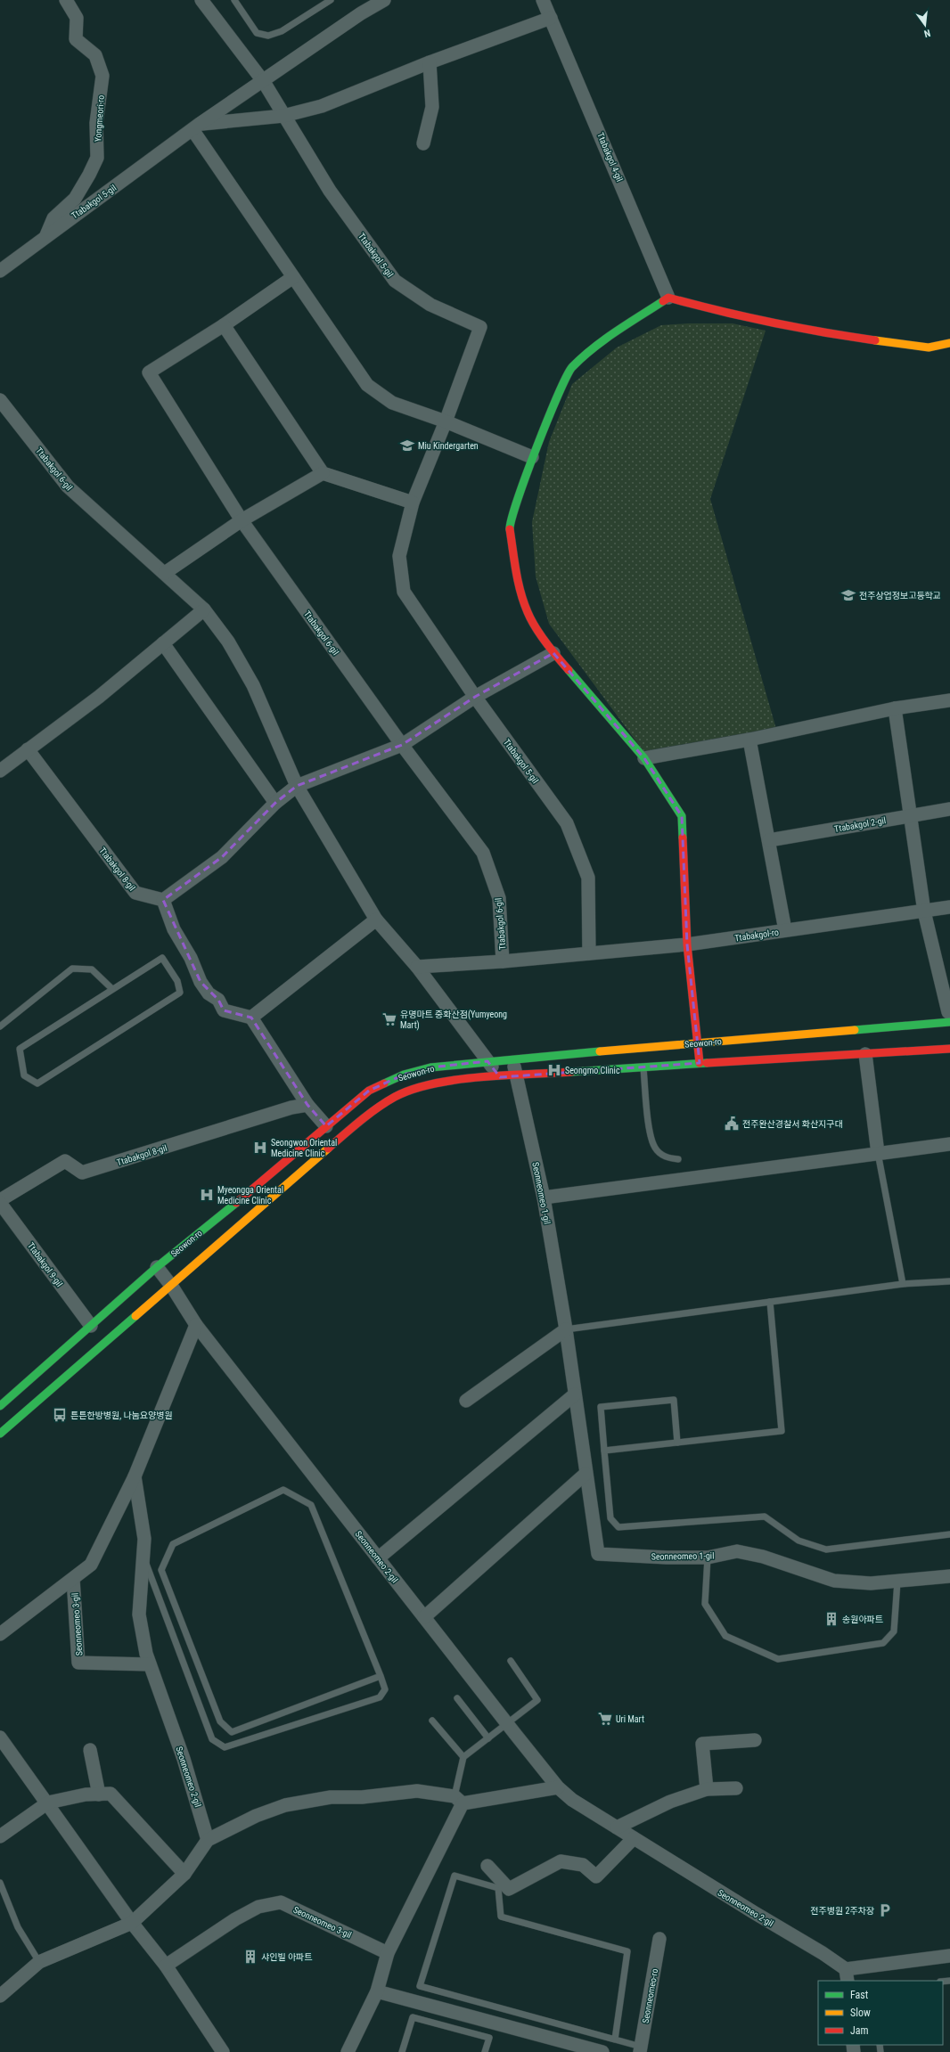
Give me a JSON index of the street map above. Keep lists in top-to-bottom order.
{
  "streets": {
    "street": [
      "Yongmeori-ro",
      "Ttabakgol 4-gil",
      "Ttabakgol 5-gil",
      "Ttabakgol 6-gil",
      "Ttabakgol 2-gil",
      "Ttabakgol 8-gil",
      "Ttabakgol-ro",
      "Seowon-ro",
      "Seonneomeo 1-gil",
      "Ttabakgol 9-gil",
      "Seonneomeo 2-gil",
      "Seonneomeo 3-gil",
      "Seonneomeo-ro"
    ]
  },
  "crossings": [
    ["Yongmeori-ro", "Ttabakgol 5-gil"],
    ["Ttabakgol 5-gil", "Ttabakgol-ro"],
    ["Ttabakgol 6-gil", "Seowon-ro"],
    ["Ttabakgol 8-gil", "Ttabakgol 9-gil"],
    ["Seowon-ro", "Seonneomeo 1-gil"],
    ["Seowon-ro", "Ttabakgol 9-gil"],
    ["Seowon-ro", "Seonneomeo 2-gil"],
    ["Seonneomeo 2-gil", "Seonneomeo 3-gil"]
  ],
  "places": {
    "school or university": ["Miu Kindergarten", "전주상업정보고등학교"],
    "supermarket": ["유명마트 중화산점(Yumyeong Mart)", "Uri Mart"],
    "hospital": ["Seongmo Clinic", "Seongwon Oriental Medicine Clinic", "Myeongga Oriental Medicine Clinic"],
    "public building": ["전주완산경찰서 화산지구대"],
    "bus stop": ["튼튼한방병원, 나눔요양병원"],
    "building": ["송원아파트", "샤인빌 아파트"],
    "parking": ["전주병원 2주차장"]
  },
  "legend": ["Fast", "Slow", "Jam"],
  "north": "bottom"
}
